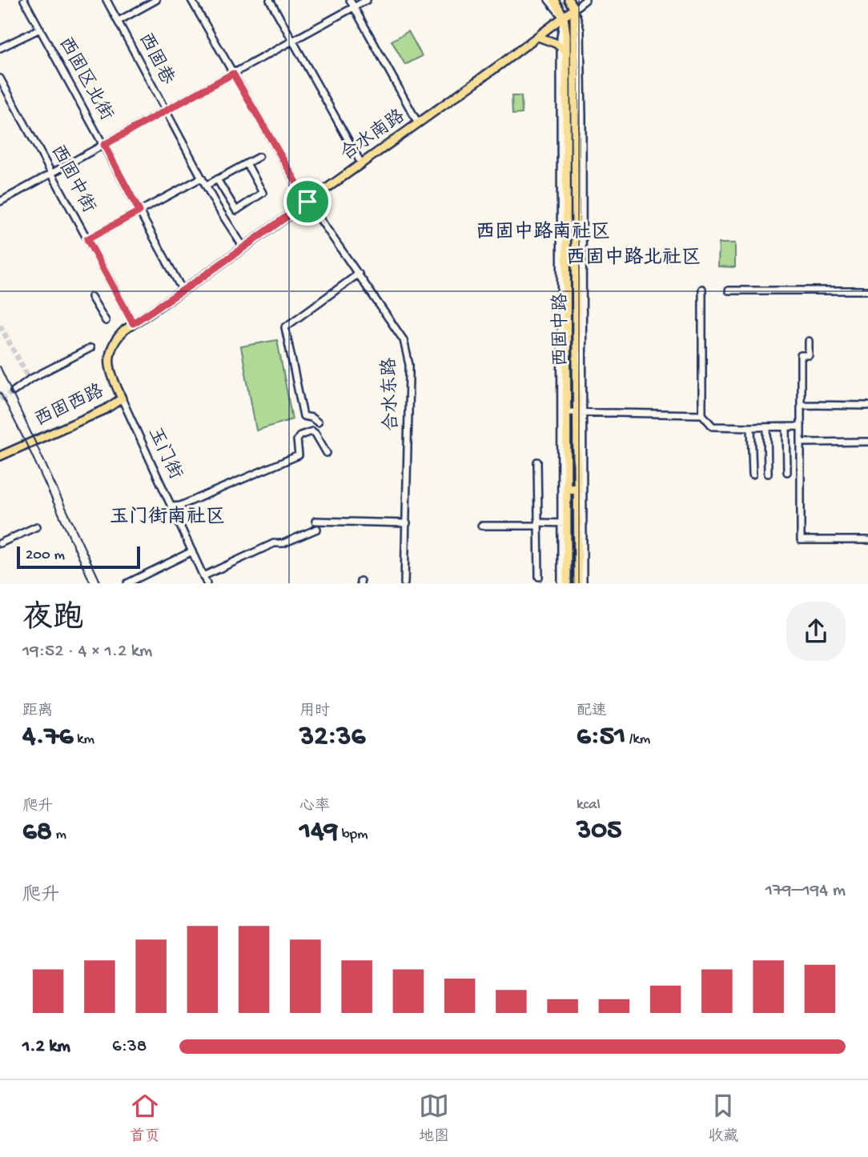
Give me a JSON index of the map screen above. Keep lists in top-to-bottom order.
{
  "streets": {
    "main road": ["合水南路", "西固中路", "西固西路"],
    "street": [
      "西固巷",
      "西固区北街",
      "西固中街",
      "合水东路",
      "玉门街"
    ]
  },
  "crossings": [
    ["西固巷", "西固区北街"],
    ["西固巷", "西固中街"],
    ["西固巷", "合水东路"],
    ["西固区北街", "合水南路"],
    ["合水南路", "西固中街"],
    ["合水南路", "西固中路"],
    ["合水南路", "合水东路"],
    ["合水南路", "西固西路"],
    ["合水南路", "玉门街"],
    ["西固西路", "玉门街"]
  ],
  "districts": ["西固中路南社区", "西固中路北社区", "玉门街南社区"],
  "scale_bar": "200 m",
  "page": {
    "scale": "200 m",
    "heading": ["夜跑", "19:52 · 4 × 1.2 km"],
    "stats": [
      ["距离", "4.76 km"],
      ["用时", "32:36"],
      ["配速", "6:51 /km"],
      ["爬升", "68 m"],
      ["心率", "149 bpm"],
      ["kcal", "305"]
    ],
    "chart": ["爬升", "179–194 m"],
    "list": [
      {
        "name": "1.2 km",
        "note": "6:38"
      }
    ],
    "tabs": ["首页", "地图", "收藏"]
  }
}
